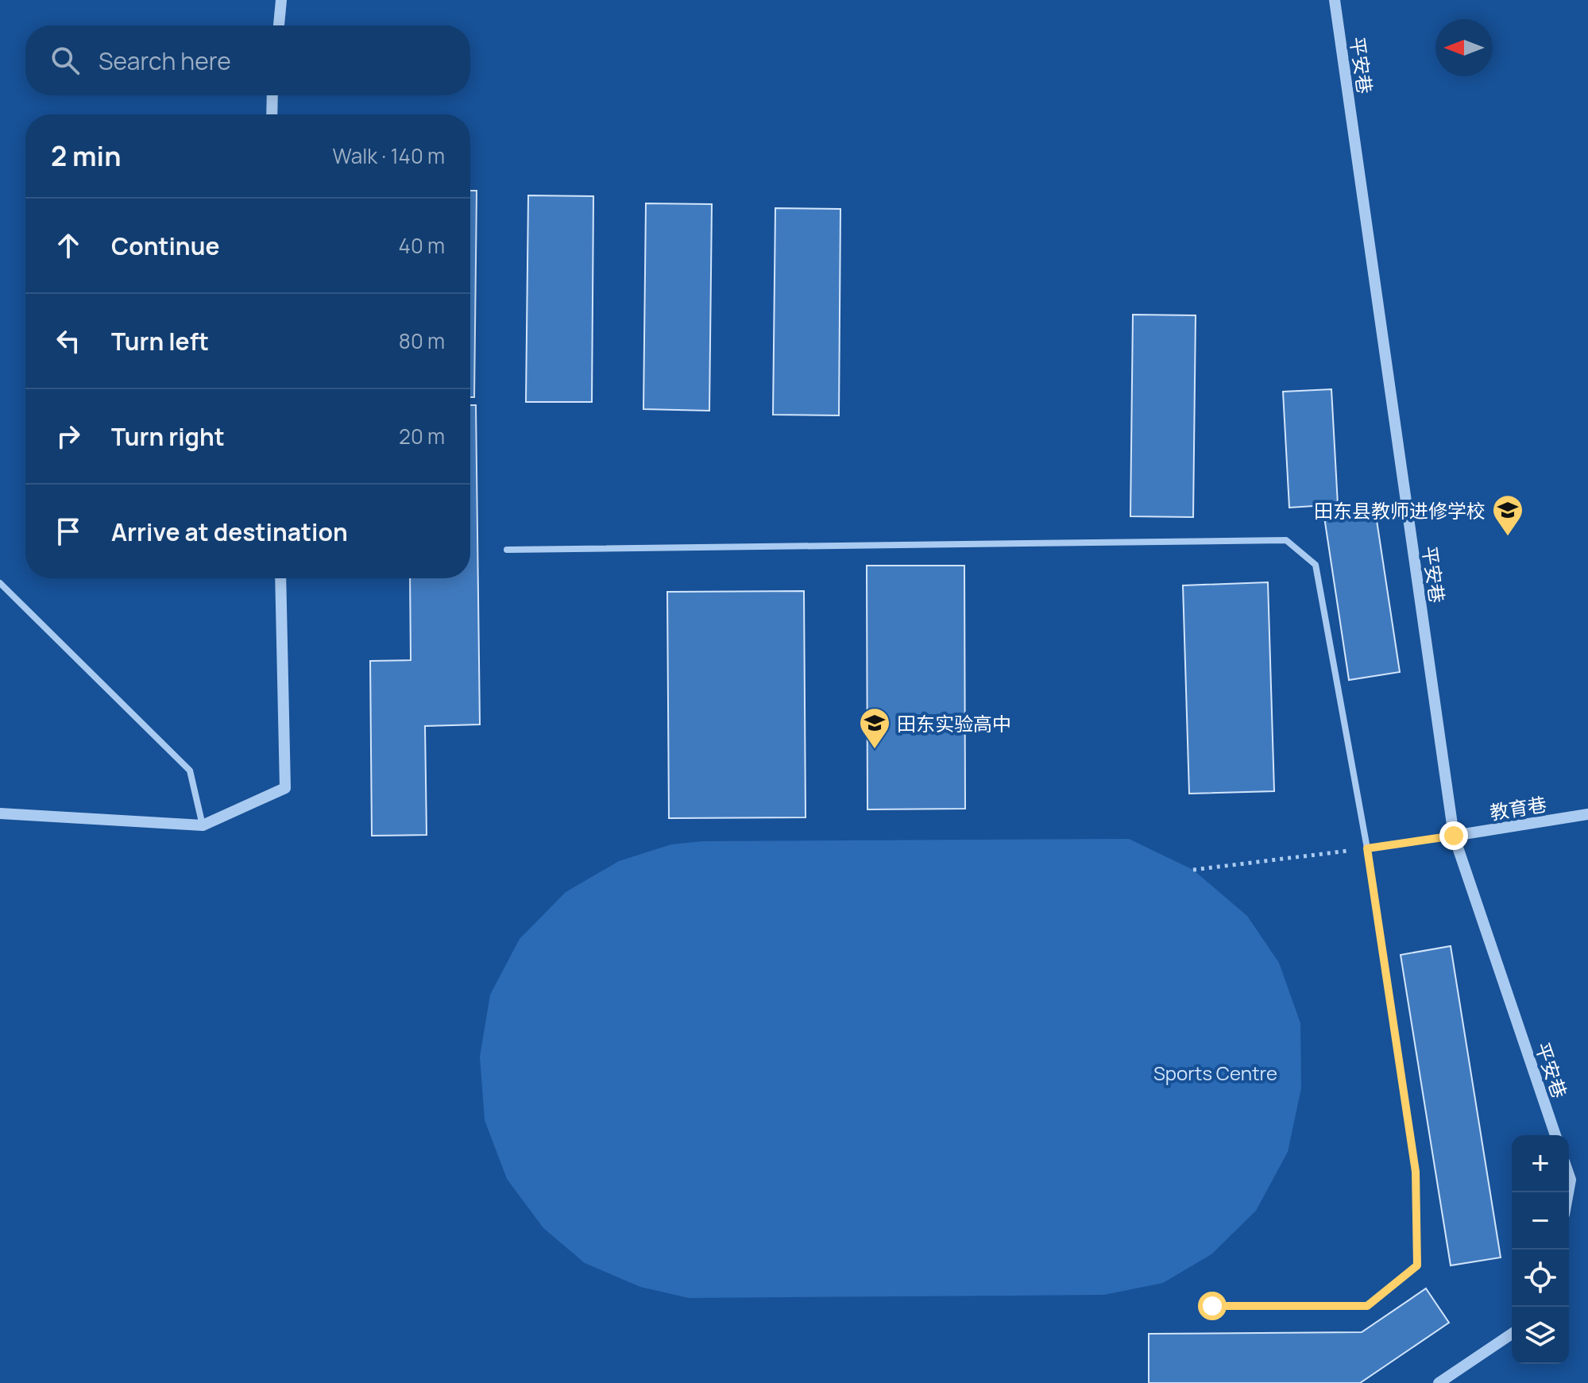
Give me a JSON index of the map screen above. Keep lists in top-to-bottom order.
{
  "streets": {
    "street": ["平安巷", "教育巷"]
  },
  "crossings": [
    ["平安巷", "教育巷"]
  ],
  "parks": ["Sports Centre"],
  "places": {
    "school or university": ["田东县教师进修学校", "田东实验高中"]
  },
  "north": "left",
  "page": {
    "search": "Search here",
    "heading": ["2 min", "Walk · 140 m"],
    "list": [
      ["Continue", "40 m"],
      ["Turn left", "80 m"],
      ["Turn right", "20 m"],
      "Arrive at destination"
    ],
    "map_buttons": ["+", "−"]
  }
}
